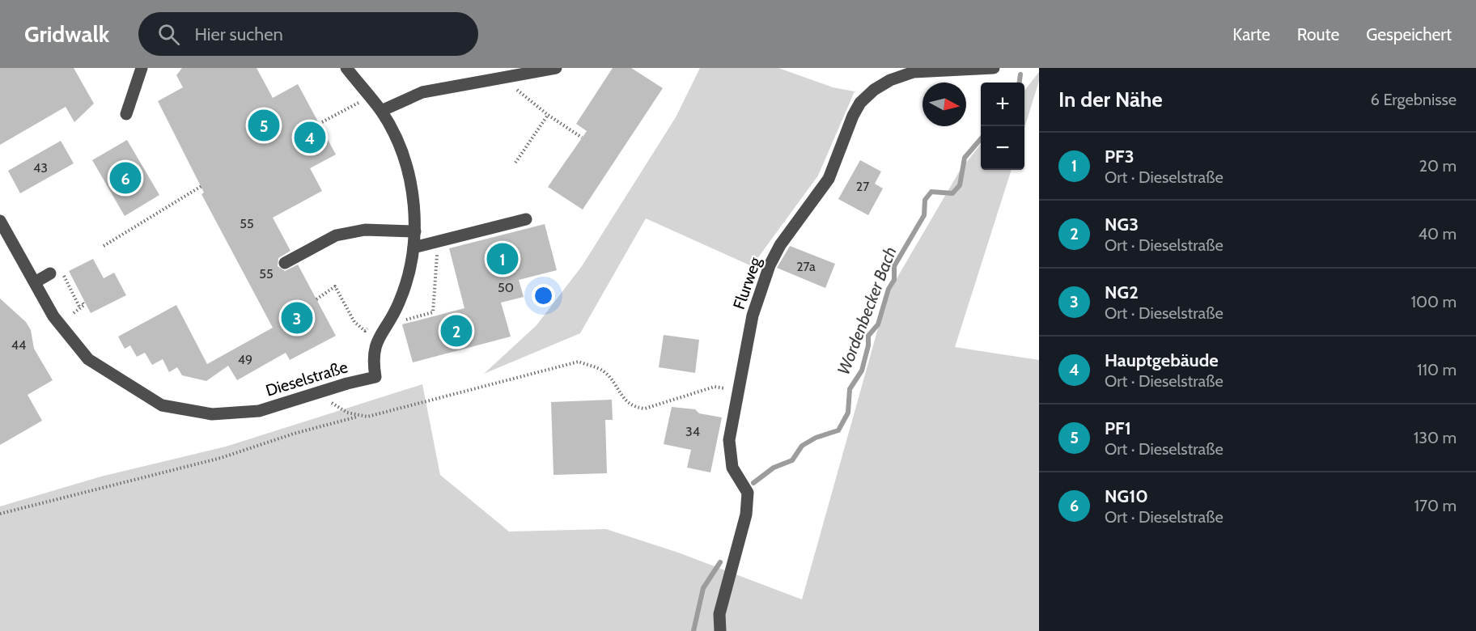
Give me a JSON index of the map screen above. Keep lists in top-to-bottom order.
{
  "streets": {
    "street": ["Flurweg", "Dieselstraße"]
  },
  "water": ["Wordenbecker Bach"],
  "house_numbers": [
    "43",
    "27",
    "55",
    "27a",
    "55",
    "50",
    "44",
    "49",
    "34"
  ],
  "north": "right",
  "page": {
    "header": "Gridwalk",
    "search": "Hier suchen",
    "nav": ["Karte", "Route", "Gespeichert"],
    "heading": ["In der Nähe", "6 Ergebnisse"],
    "map_buttons": ["+", "−"],
    "pins": [
      "5",
      "4",
      "6",
      "1",
      "3",
      "2"
    ],
    "list": [
      {
        "mark": "1",
        "name": "PF3",
        "note": "Ort · Dieselstraße",
        "value": "20 m"
      },
      {
        "mark": "2",
        "name": "NG3",
        "note": "Ort · Dieselstraße",
        "value": "40 m"
      },
      {
        "mark": "3",
        "name": "NG2",
        "note": "Ort · Dieselstraße",
        "value": "100 m"
      },
      {
        "mark": "4",
        "name": "Hauptgebäude",
        "note": "Ort · Dieselstraße",
        "value": "110 m"
      },
      {
        "mark": "5",
        "name": "PF1",
        "note": "Ort · Dieselstraße",
        "value": "130 m"
      },
      {
        "mark": "6",
        "name": "NG10",
        "note": "Ort · Dieselstraße",
        "value": "170 m"
      }
    ]
  }
}
